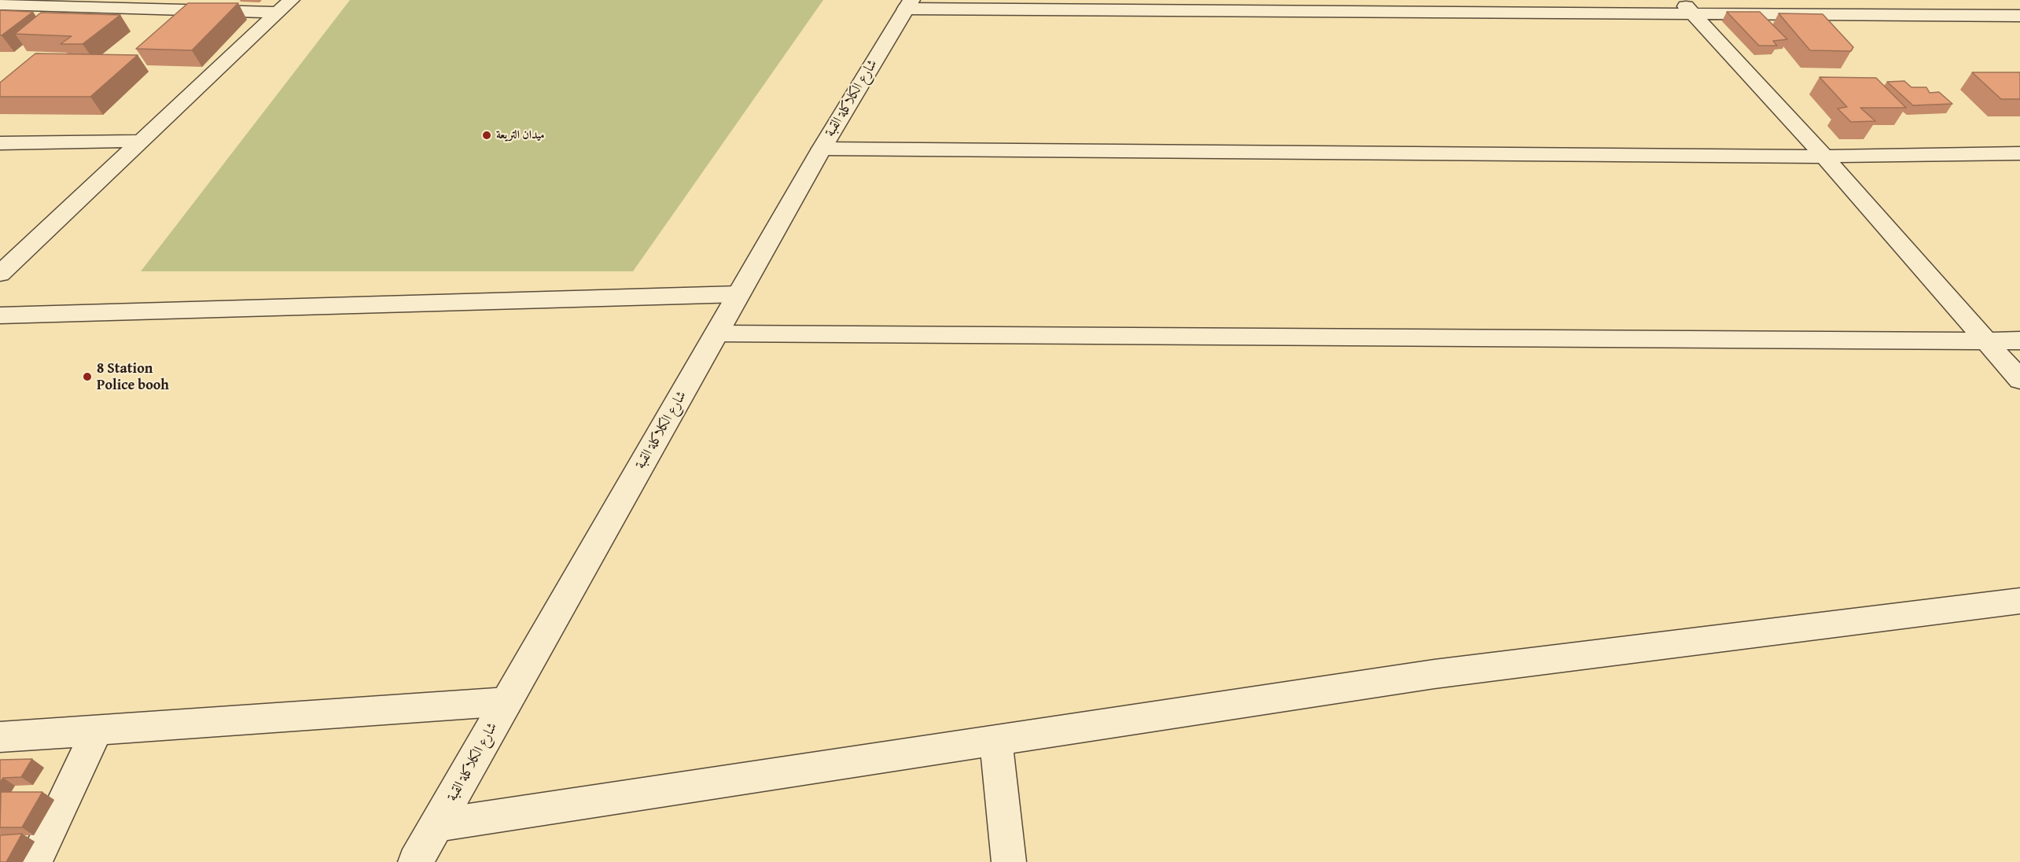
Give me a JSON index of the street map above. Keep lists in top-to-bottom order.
{
  "streets": {
    "street": ["شارع الكلاكلة القبة"]
  },
  "places": ["ميدان التريعة", "8 Station Police booh"]
}
